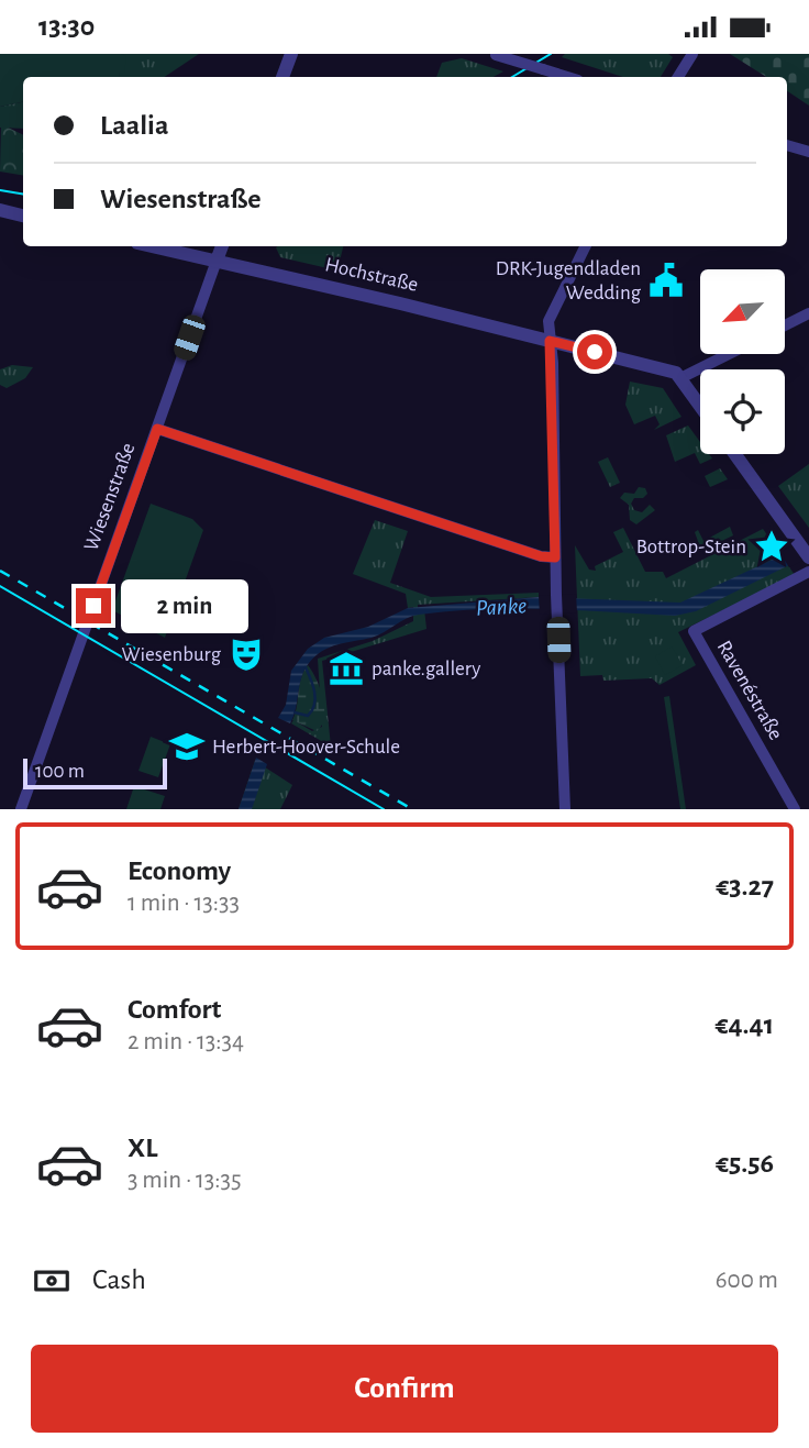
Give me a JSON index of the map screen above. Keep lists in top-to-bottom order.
{
  "streets": {
    "street": ["Hochstraße", "Wiesenstraße", "Ravenéstraße"]
  },
  "crossings": [
    ["Hochstraße", "Wiesenstraße"]
  ],
  "water": ["Panke"],
  "places": {
    "public building": ["DRK-Jugendladen Wedding"],
    "place": ["Bottrop-Stein"],
    "theatre": ["Wiesenburg"],
    "museum": ["panke.gallery"],
    "school or university": ["Herbert-Hoover-Schule"]
  },
  "scale_bar": "100 m",
  "north": "bottom left",
  "page": {
    "status": "13:30",
    "banner": ["Laalia", "Wiesenstraße"],
    "bubble": "2 min",
    "scale": "100 m",
    "list": [
      {
        "name": "Economy",
        "note": "1 min · 13:33",
        "value": "€3.27"
      },
      {
        "name": "Comfort",
        "note": "2 min · 13:34",
        "value": "€4.41"
      },
      {
        "name": "XL",
        "note": "3 min · 13:35",
        "value": "€5.56"
      }
    ],
    "pay": ["Cash", "600 m"],
    "buttons": "Confirm"
  }
}
